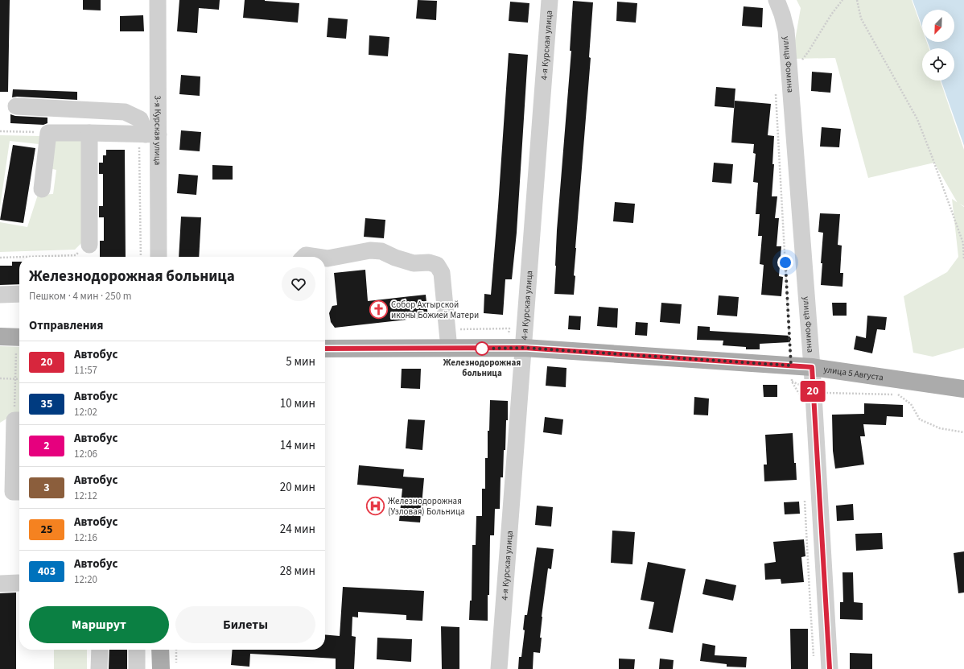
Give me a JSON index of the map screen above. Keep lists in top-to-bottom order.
{
  "streets": {
    "main road": ["улица 5 Августа"],
    "street": ["4-я Курская улица", "улица Фомина", "3-я Курская улица"]
  },
  "crossings": [
    ["4-я Курская улица", "улица 5 Августа"],
    ["улица Фомина", "улица 5 Августа"]
  ],
  "places": {
    "church": ["Собор Ахтырской иконы Божией Матери"],
    "other": ["Железнодорожная больница"],
    "hospital": ["Железнодорожная (Узловая) Больница"]
  },
  "lines": ["bus line 20"],
  "north": "bottom left",
  "page": {
    "on_map": "20",
    "heading": [
      ["Железнодорожная больница", "Пешком · 4 мин · 250 m"],
      "Отправления"
    ],
    "list": [
      {
        "mark": "20",
        "name": "Автобус",
        "note": "11:57",
        "value": "5 мин"
      },
      {
        "mark": "35",
        "name": "Автобус",
        "note": "12:02",
        "value": "10 мин"
      },
      {
        "mark": "2",
        "name": "Автобус",
        "note": "12:06",
        "value": "14 мин"
      },
      {
        "mark": "3",
        "name": "Автобус",
        "note": "12:12",
        "value": "20 мин"
      },
      {
        "mark": "25",
        "name": "Автобус",
        "note": "12:16",
        "value": "24 мин"
      },
      {
        "mark": "403",
        "name": "Автобус",
        "note": "12:20",
        "value": "28 мин"
      }
    ],
    "buttons": ["Маршрут", "Билеты"]
  }
}
